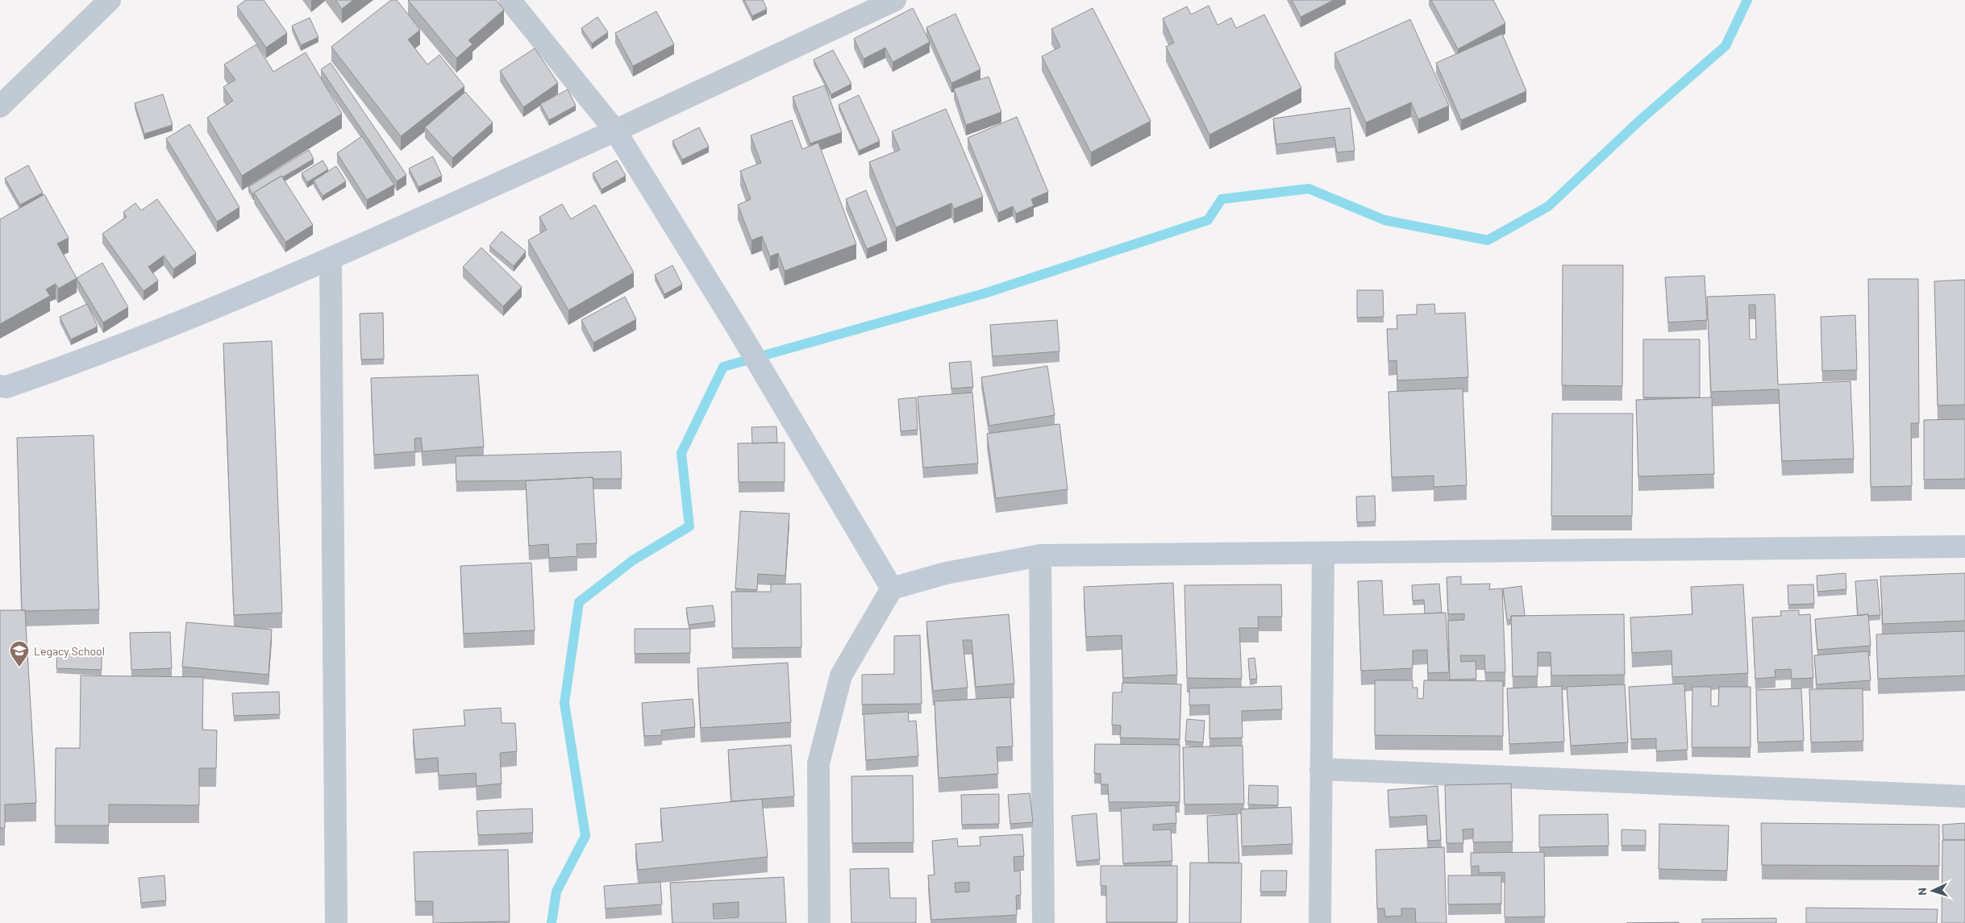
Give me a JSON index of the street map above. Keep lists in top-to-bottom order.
{
  "places": {
    "school or university": ["Legacy School"]
  },
  "north": "left"
}
